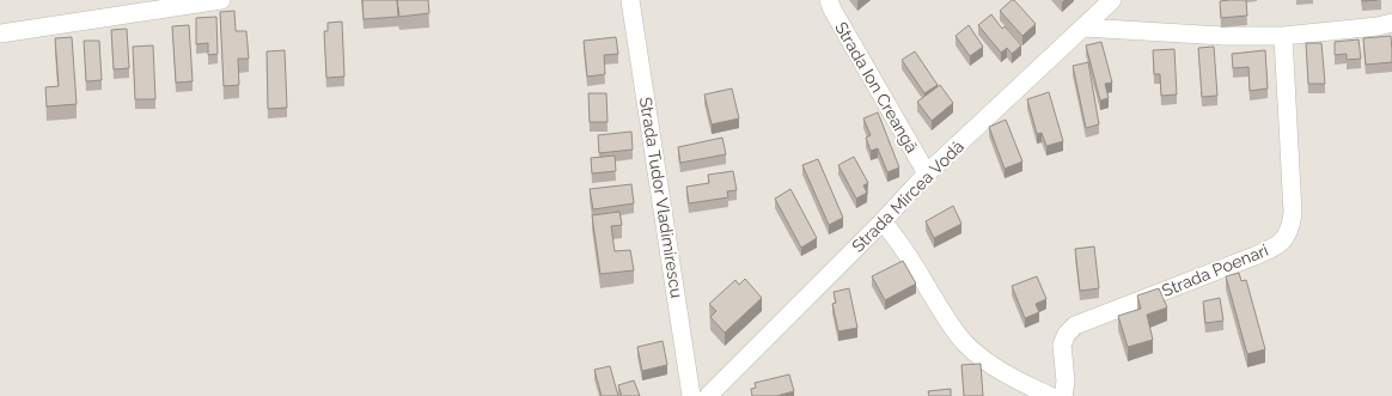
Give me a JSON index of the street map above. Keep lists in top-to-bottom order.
{
  "streets": {
    "street": [
      "Strada Ion Creangă",
      "Strada Mircea Vodă",
      "Strada Tudor Vladimirescu",
      "Strada Poenari"
    ]
  },
  "crossings": [
    ["Strada Ion Creangă", "Strada Mircea Vodă"]
  ]
}
